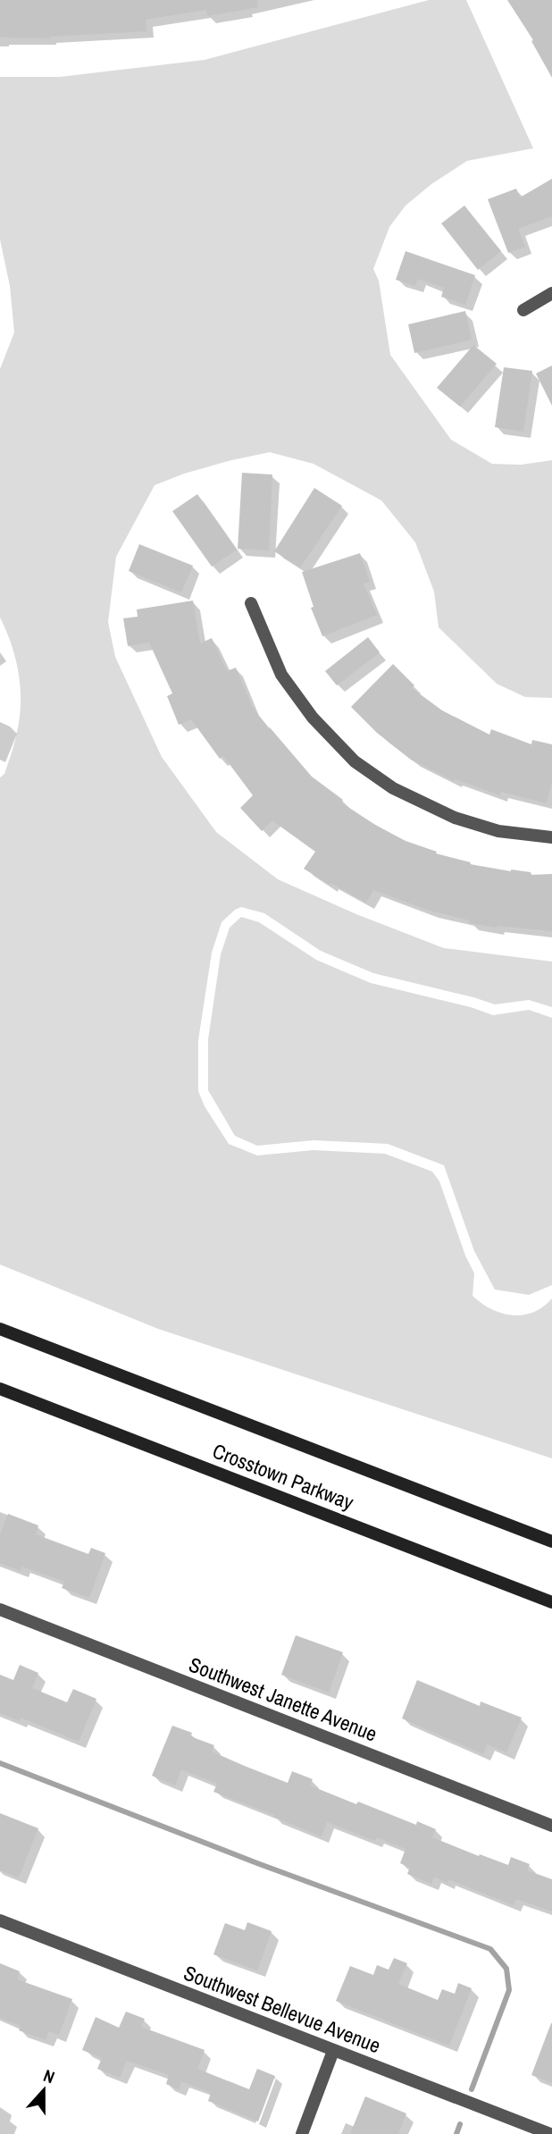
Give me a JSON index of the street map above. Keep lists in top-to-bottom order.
{
  "streets": {
    "main road": ["Crosstown Parkway"],
    "street": ["Southwest Janette Avenue", "Southwest Bellevue Avenue"]
  },
  "north": "top"
}
